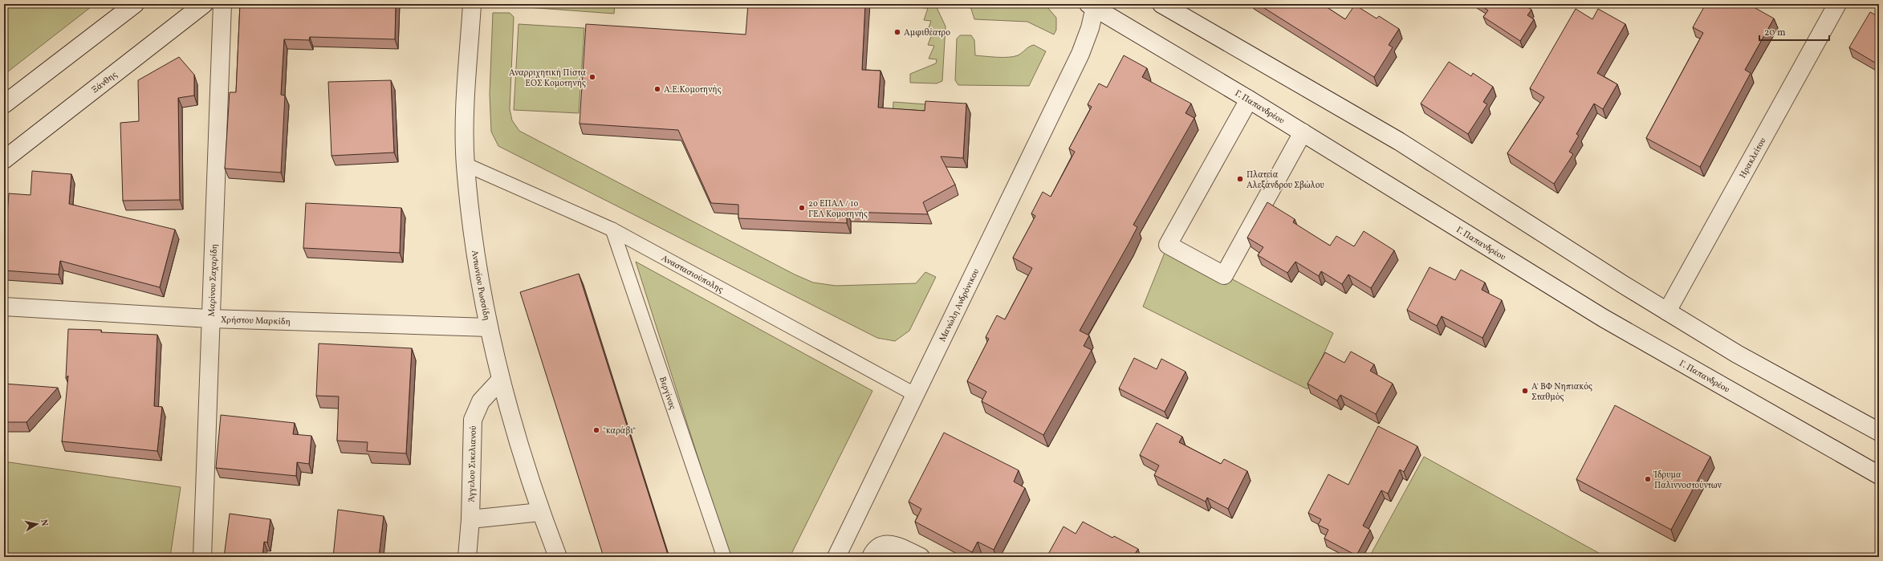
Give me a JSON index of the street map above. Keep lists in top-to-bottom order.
{
  "streets": {
    "street": [
      "Ξάνθης",
      "Γ. Παπανδρέου",
      "Ηρακλείτου",
      "Αναστασιούπολης",
      "Μαρίνου Σαχαρίδη",
      "Αντωνίου Ρωσσίδη",
      "Μανώλη Ανδρόνικου",
      "Χρήστου Μαρκίδη",
      "Βεργίνας",
      "Άγγελου Σικελιανού"
    ]
  },
  "crossings": [
    ["Γ. Παπανδρέου", "Μανώλη Ανδρόνικου"],
    ["Αναστασιούπολης", "Αντωνίου Ρωσσίδη"],
    ["Αναστασιούπολης", "Μανώλη Ανδρόνικου"],
    ["Αναστασιούπολης", "Βεργίνας"],
    ["Μαρίνου Σαχαρίδη", "Χρήστου Μαρκίδη"],
    ["Αντωνίου Ρωσσίδη", "Χρήστου Μαρκίδη"],
    ["Αντωνίου Ρωσσίδη", "Άγγελου Σικελιανού"]
  ],
  "places": [
    "Αμφιθέατρο",
    "Αναρριχητική Πίστα ΕΟΣ Κομοτηνής",
    "Α.Ε.Κομοτηνής",
    "Πλατεία Αλεξάνδρου Σβώλου",
    "2ο ΕΠΑΛ / 1ο ΓΕΛ Κομοτηνής",
    "Α' ΒΦ Νηπιακός Σταθμός",
    "\"καράβι\"",
    "Ίδρυμα Παλιννοστούντων"
  ],
  "scale_bar": "20 m",
  "north": "right"
}
